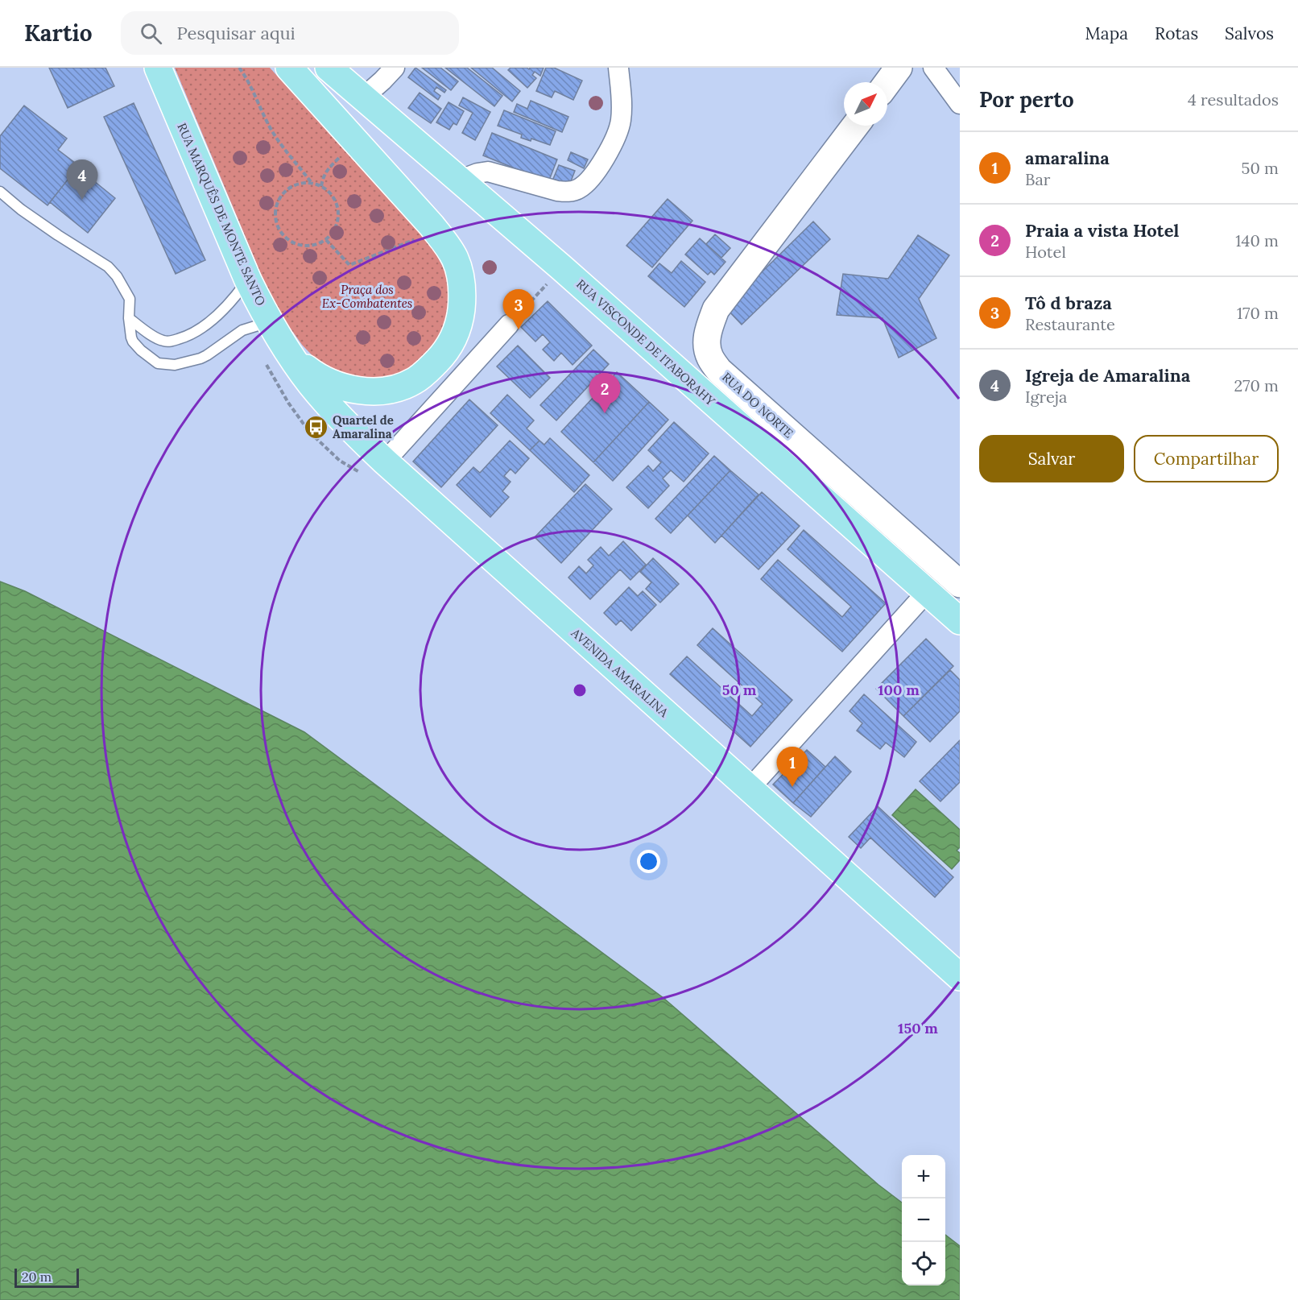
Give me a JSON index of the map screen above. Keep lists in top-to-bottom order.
{
  "streets": {
    "main road": ["RUA MARQUÊS DE MONTE SANTO", "RUA VISCONDE DE ITABORAHY", "AVENIDA AMARALINA"],
    "street": ["RUA DO NORTE"]
  },
  "crossings": [
    ["RUA MARQUÊS DE MONTE SANTO", "AVENIDA AMARALINA"]
  ],
  "parks": ["Praça dos Ex-Combatentes"],
  "places": {
    "bus stop": ["Quartel de Amaralina"]
  },
  "scale_bar": "20 m",
  "north": "top right",
  "page": {
    "header": "Kartio",
    "search": "Pesquisar aqui",
    "nav": ["Mapa", "Rotas", "Salvos"],
    "heading": ["Por perto", "4 resultados"],
    "list": [
      {
        "mark": "1",
        "name": "amaralina",
        "note": "Bar",
        "value": "50 m"
      },
      {
        "mark": "2",
        "name": "Praia a vista Hotel",
        "note": "Hotel",
        "value": "140 m"
      },
      {
        "mark": "3",
        "name": "Tô d braza",
        "note": "Restaurante",
        "value": "170 m"
      },
      {
        "mark": "4",
        "name": "Igreja de Amaralina",
        "note": "Igreja",
        "value": "270 m"
      }
    ],
    "pins": [
      "4",
      "3",
      "2",
      "1"
    ],
    "buttons": ["Salvar", "Compartilhar"],
    "map_buttons": ["+", "−"],
    "scale": "20 m"
  },
  "rings": ["50 m", "100 m", "150 m"]
}
